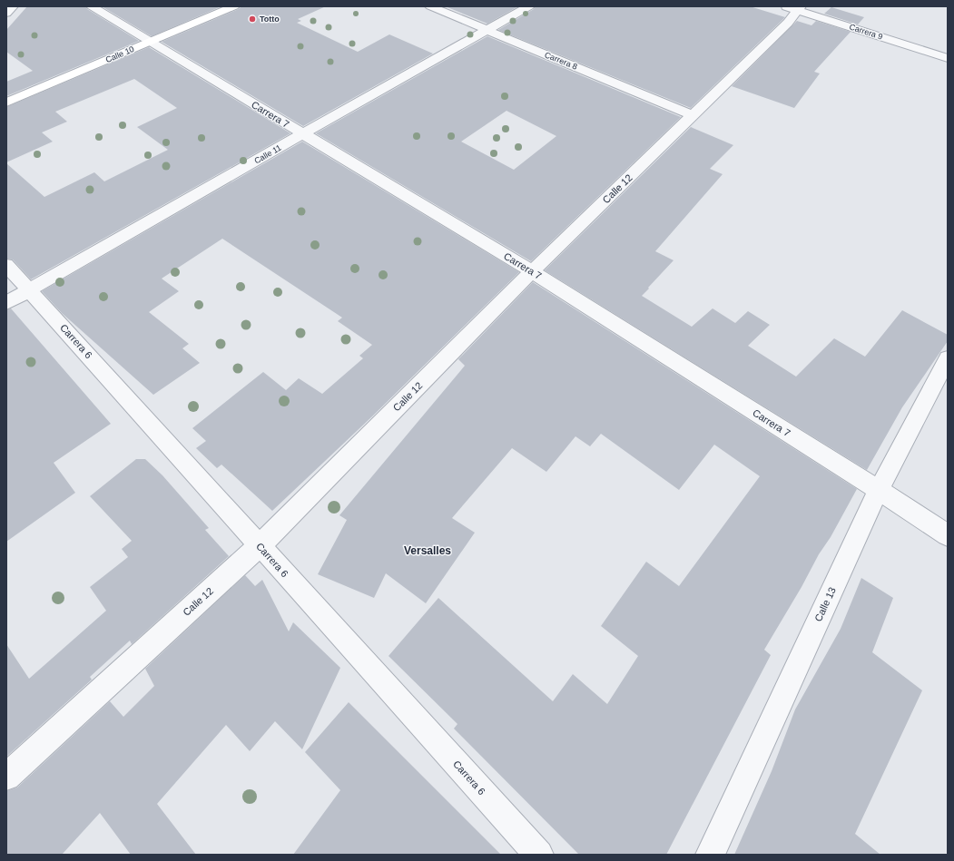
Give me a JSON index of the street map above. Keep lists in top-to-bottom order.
{
  "streets": {
    "main road": ["Calle 10"],
    "street": [
      "Carrera 9",
      "Carrera 8",
      "Carrera 7",
      "Calle 11",
      "Calle 12",
      "Carrera 6",
      "Calle 13"
    ]
  },
  "crossings": [
    ["Carrera 9", "Calle 12"],
    ["Calle 10", "Carrera 7"],
    ["Carrera 8", "Calle 11"],
    ["Carrera 8", "Calle 12"],
    ["Carrera 7", "Calle 11"],
    ["Carrera 7", "Calle 12"],
    ["Carrera 7", "Calle 13"],
    ["Calle 11", "Carrera 6"],
    ["Calle 12", "Carrera 6"]
  ],
  "districts": ["Versalles"],
  "places": ["Totto"]
}
